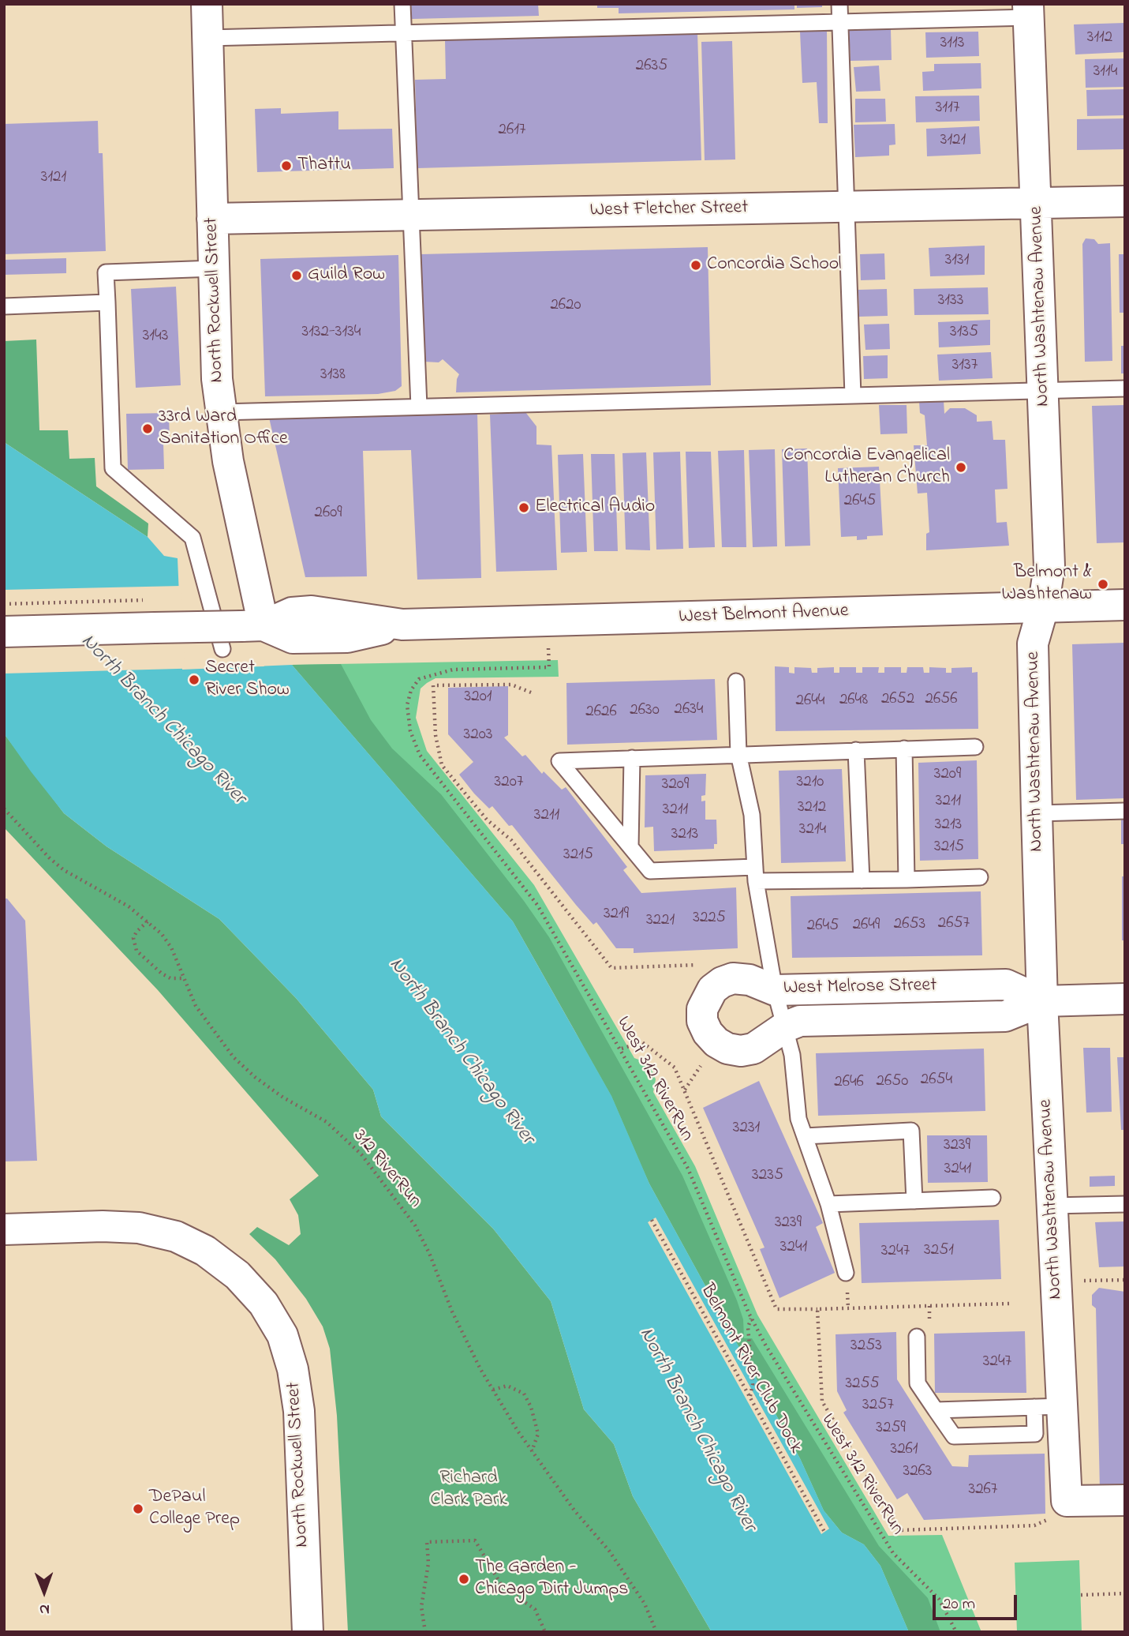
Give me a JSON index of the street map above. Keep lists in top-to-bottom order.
{
  "streets": {
    "street": [
      "West Fletcher Street",
      "North Rockwell Street",
      "North Washtenaw Avenue",
      "West Belmont Avenue",
      "West Melrose Street"
    ],
    "path": ["West 312 RiverRun", "312 RiverRun", "Belmont River Club Dock"]
  },
  "crossings": [
    ["West Fletcher Street", "North Rockwell Street"],
    ["West Fletcher Street", "North Washtenaw Avenue"],
    ["North Rockwell Street", "West Belmont Avenue"],
    ["North Washtenaw Avenue", "West Belmont Avenue"],
    ["North Washtenaw Avenue", "West Melrose Street"]
  ],
  "water": ["North Branch Chicago River"],
  "parks": ["Richard Clark Park"],
  "places": [
    "Thattu",
    "Concordia School",
    "Guild Row",
    "33rd Ward Sanitation Office",
    "Concordia Evangelical Lutheran Church",
    "Electrical Audio",
    "Belmont & Washtenaw",
    "Secret River Show",
    "DePaul College Prep",
    "The Garden - Chicago Dirt Jumps"
  ],
  "house_numbers": [
    "3112",
    "3113",
    "2635",
    "3114",
    "3117",
    "2617",
    "3121",
    "3121",
    "3131",
    "3133",
    "2620",
    "3132-3134",
    "3135",
    "3143",
    "3137",
    "3138",
    "2645",
    "2609",
    "3201",
    "2652",
    "2656",
    "2648",
    "2644",
    "2634",
    "2630",
    "2626",
    "3203",
    "3209",
    "3207",
    "3210",
    "3209",
    "3211",
    "3212",
    "3211",
    "3211",
    "3213",
    "3214",
    "3213",
    "3215",
    "3215",
    "3219",
    "3225",
    "3221",
    "2657",
    "2653",
    "2649",
    "2645",
    "2654",
    "2650",
    "2646",
    "3231",
    "3239",
    "3241",
    "3235",
    "3239",
    "3241",
    "3251",
    "3247",
    "3253",
    "3247",
    "3255",
    "3257",
    "3259",
    "3261",
    "3263",
    "3267"
  ],
  "scale_bar": "20 m",
  "north": "bottom"
}
